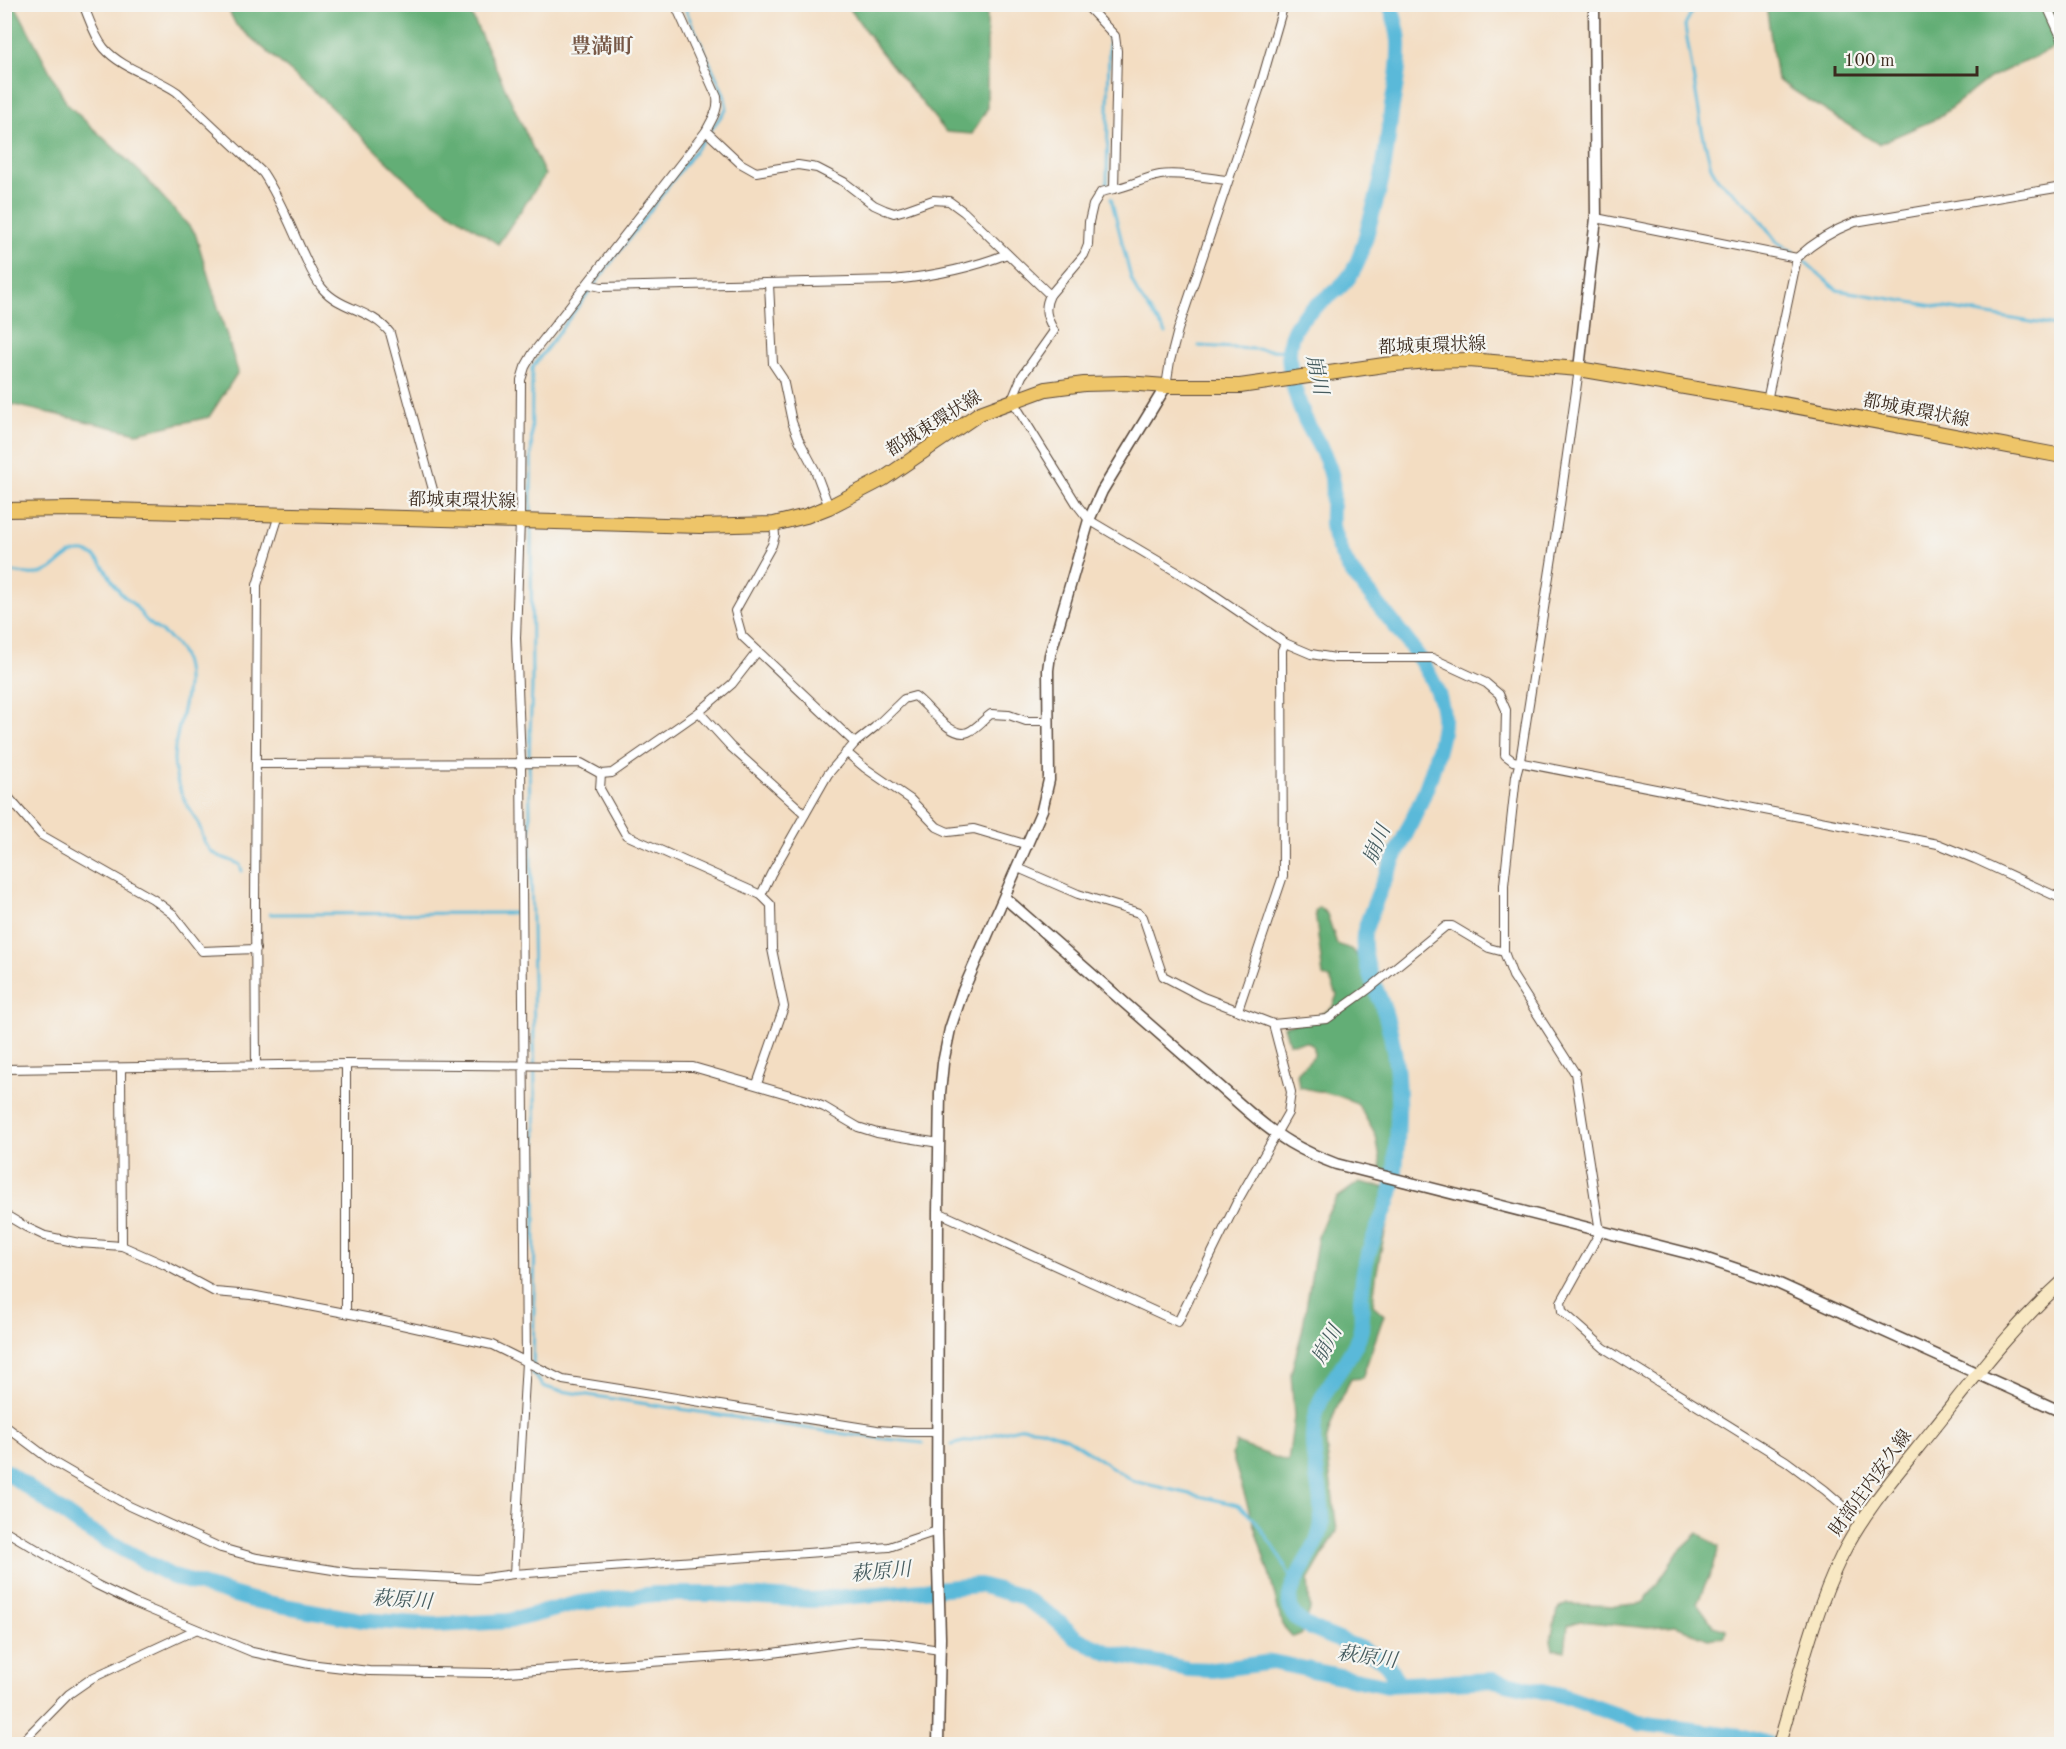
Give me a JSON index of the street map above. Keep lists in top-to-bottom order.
{
  "streets": {
    "main road": ["都城東環状線", "財部庄内安久線"]
  },
  "districts": ["豊満町"],
  "water": ["崩川", "萩原川"],
  "scale_bar": "100 m"
}
